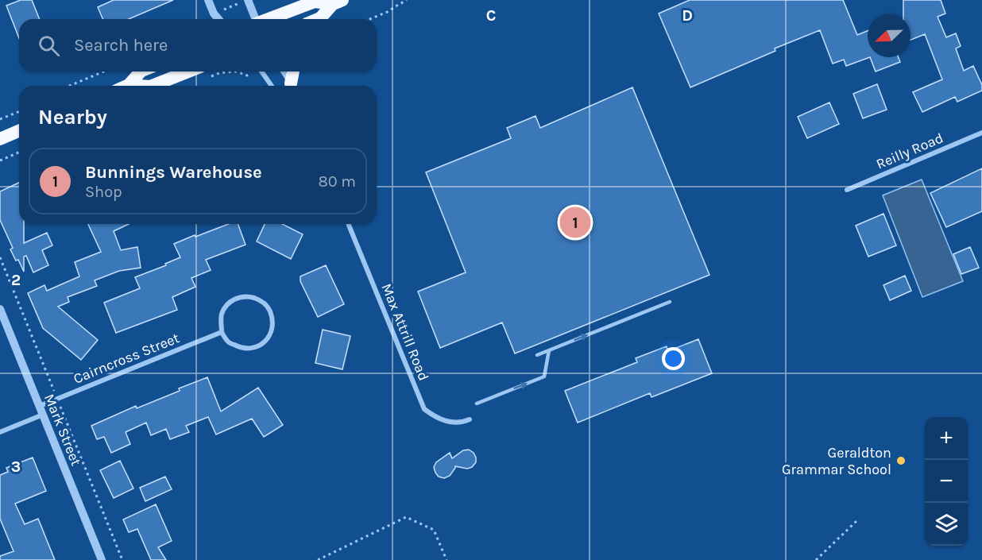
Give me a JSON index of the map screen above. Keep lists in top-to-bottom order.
{
  "streets": {
    "street": [
      "Reilly Road",
      "Max Attrill Road",
      "Cairncross Street",
      "Mark Street"
    ]
  },
  "crossings": [
    ["Cairncross Street", "Mark Street"]
  ],
  "places": ["Geraldton Grammar School"],
  "north": "bottom left",
  "page": {
    "search": "Search here",
    "heading": "Nearby",
    "list": [
      {
        "mark": "1",
        "name": "Bunnings Warehouse",
        "note": "Shop",
        "value": "80 m"
      }
    ],
    "pins": "1",
    "map_buttons": ["+", "−"]
  },
  "grid": {
    "columns": ["C", "D"],
    "rows": ["2", "3"]
  }
}
